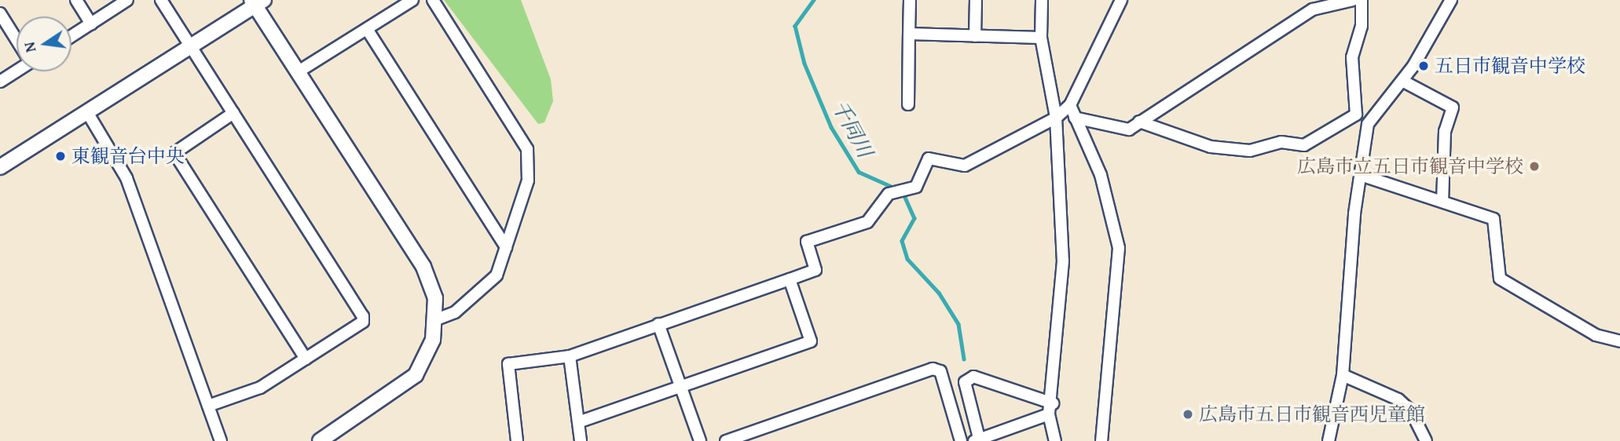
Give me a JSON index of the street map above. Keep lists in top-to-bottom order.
{
  "water": ["千同川"],
  "places": [
    "五日市観音中学校",
    "東観音台中央",
    "広島市立五日市観音中学校",
    "広島市五日市観音西児童館"
  ],
  "north": "left"
}
